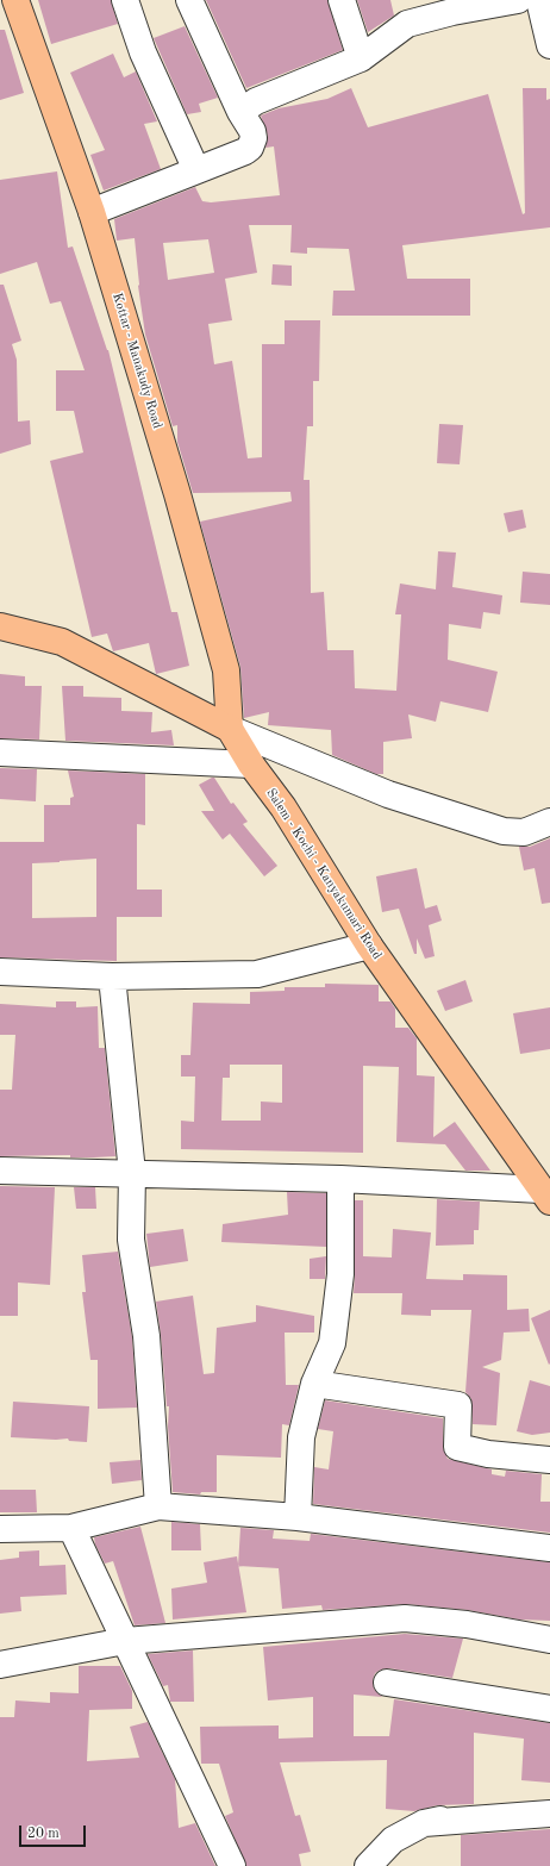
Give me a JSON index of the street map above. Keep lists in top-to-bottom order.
{
  "streets": {
    "main road": ["Kottar - Manakudy Road", "Salem - Kochi - Kanyakumari Road"]
  },
  "crossings": [
    ["Kottar - Manakudy Road", "Salem - Kochi - Kanyakumari Road"]
  ],
  "scale_bar": "20 m"
}
